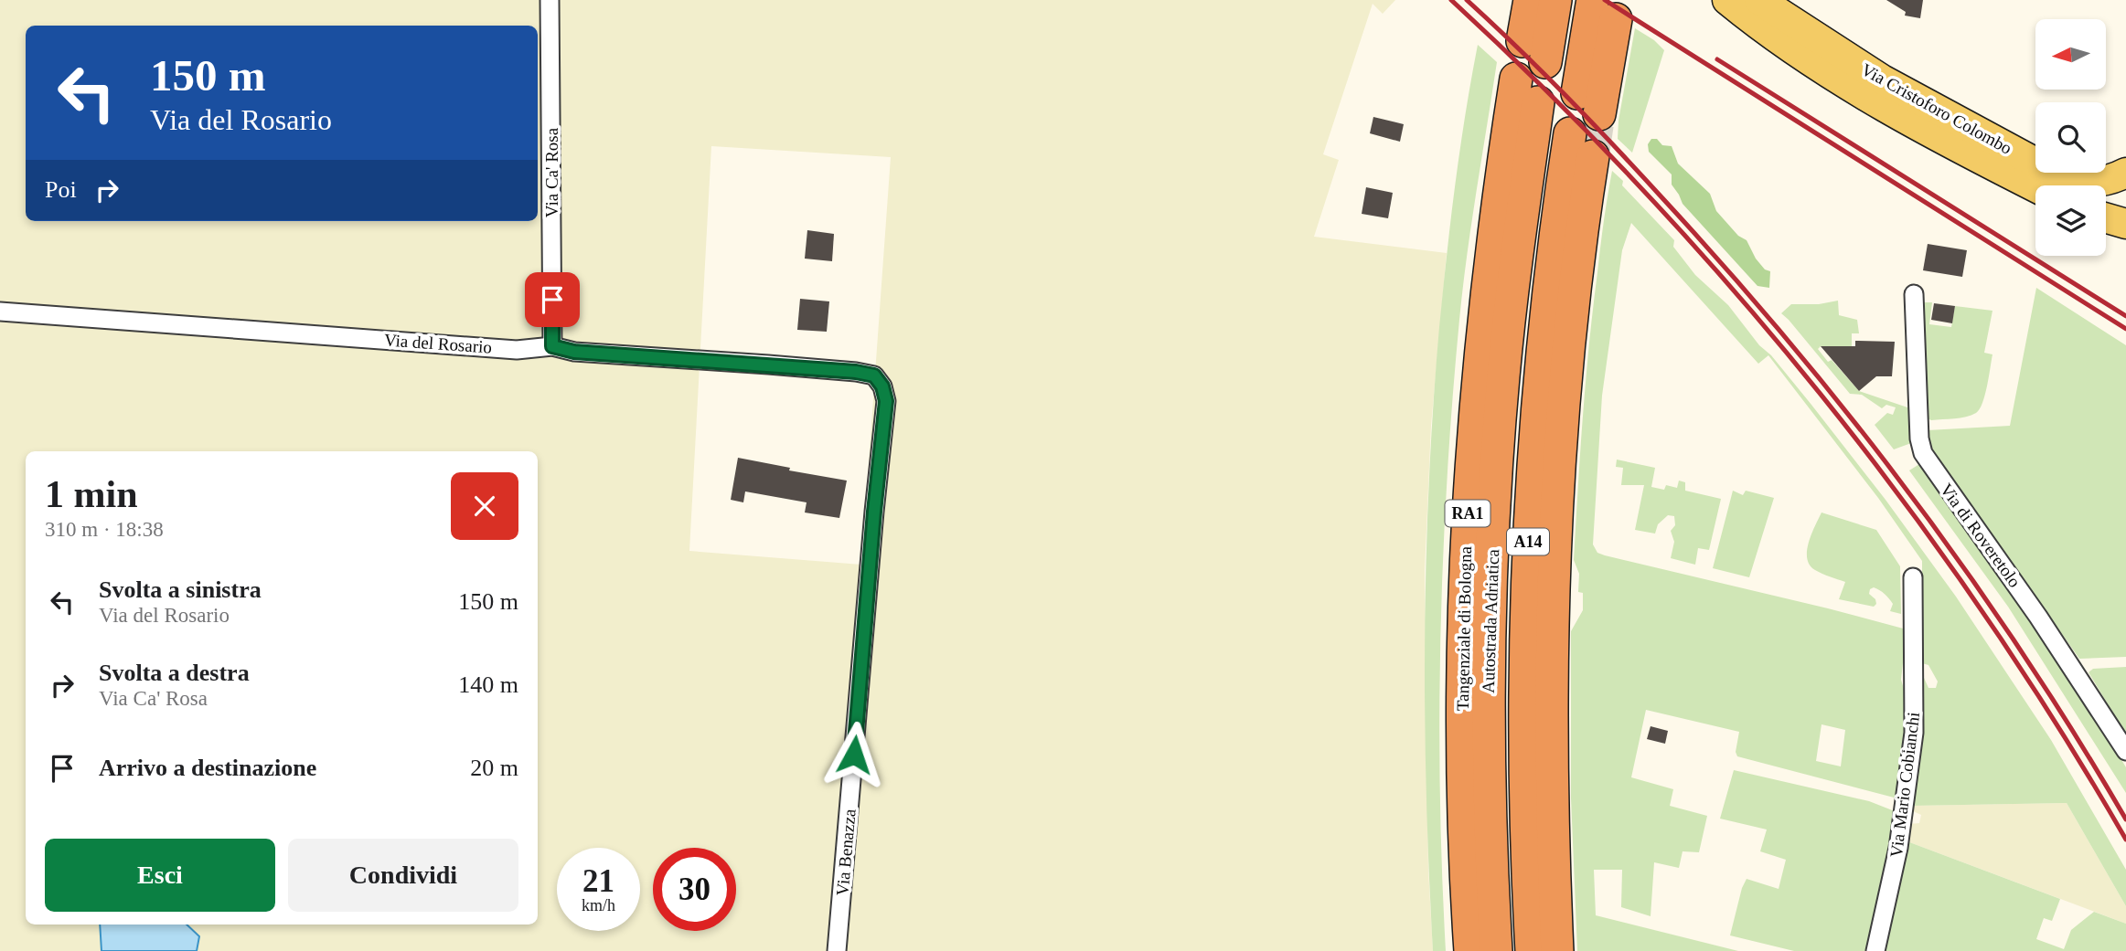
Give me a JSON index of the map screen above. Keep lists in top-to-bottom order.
{
  "streets": {
    "highway": [
      "RA1",
      "A14",
      "Autostrada Adriatica",
      "Tangenziale di Bologna"
    ],
    "main road": ["Via Cristoforo Colombo"],
    "street": [
      "Via Ca' Rosa",
      "Via del Rosario",
      "Via di Roveretolo",
      "Via Mario Cobianchi",
      "Via Benazza"
    ]
  },
  "crossings": [
    ["Via Ca' Rosa", "Via del Rosario"],
    ["Via del Rosario", "Via Benazza"]
  ],
  "north": "left",
  "page": {
    "turn": ["150 m", "Via del Rosario"],
    "then": "Poi",
    "heading": ["1 min", "310 m · 18:38"],
    "list": [
      {
        "name": "Svolta a sinistra",
        "note": "Via del Rosario",
        "value": "150 m"
      },
      {
        "name": "Svolta a destra",
        "note": "Via Ca' Rosa",
        "value": "140 m"
      },
      {
        "name": "Arrivo a destinazione",
        "value": "20 m"
      }
    ],
    "buttons": ["Esci", "Condividi"],
    "speed": "21 km/h",
    "limit": "30"
  }
}
